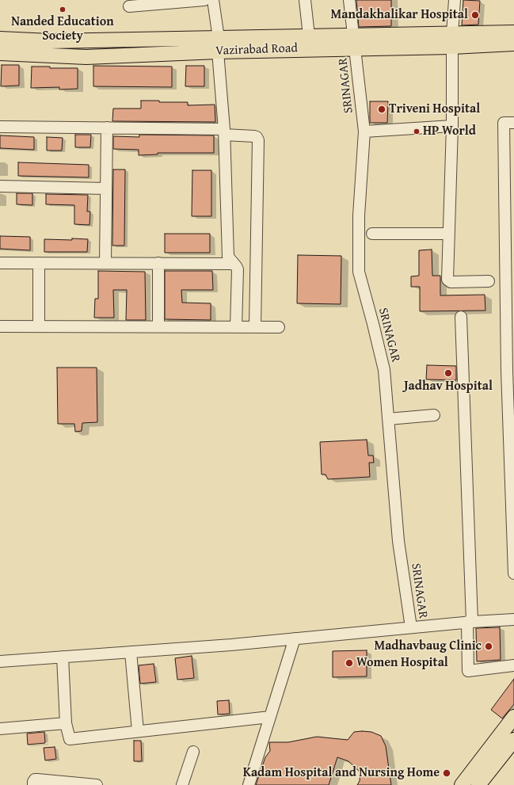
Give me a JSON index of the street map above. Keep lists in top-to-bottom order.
{
  "streets": {
    "main road": ["Vazirabad Road"],
    "street": ["SRINAGAR"]
  },
  "crossings": [
    ["Vazirabad Road", "SRINAGAR"]
  ],
  "places": [
    "Nanded Education Society",
    "Mandakhalikar Hospital",
    "Triveni Hospital",
    "HP World",
    "Jadhav Hospital",
    "Madhavbaug Clinic",
    "Women Hospital",
    "Kadam Hospital and Nursing Home"
  ]
}
